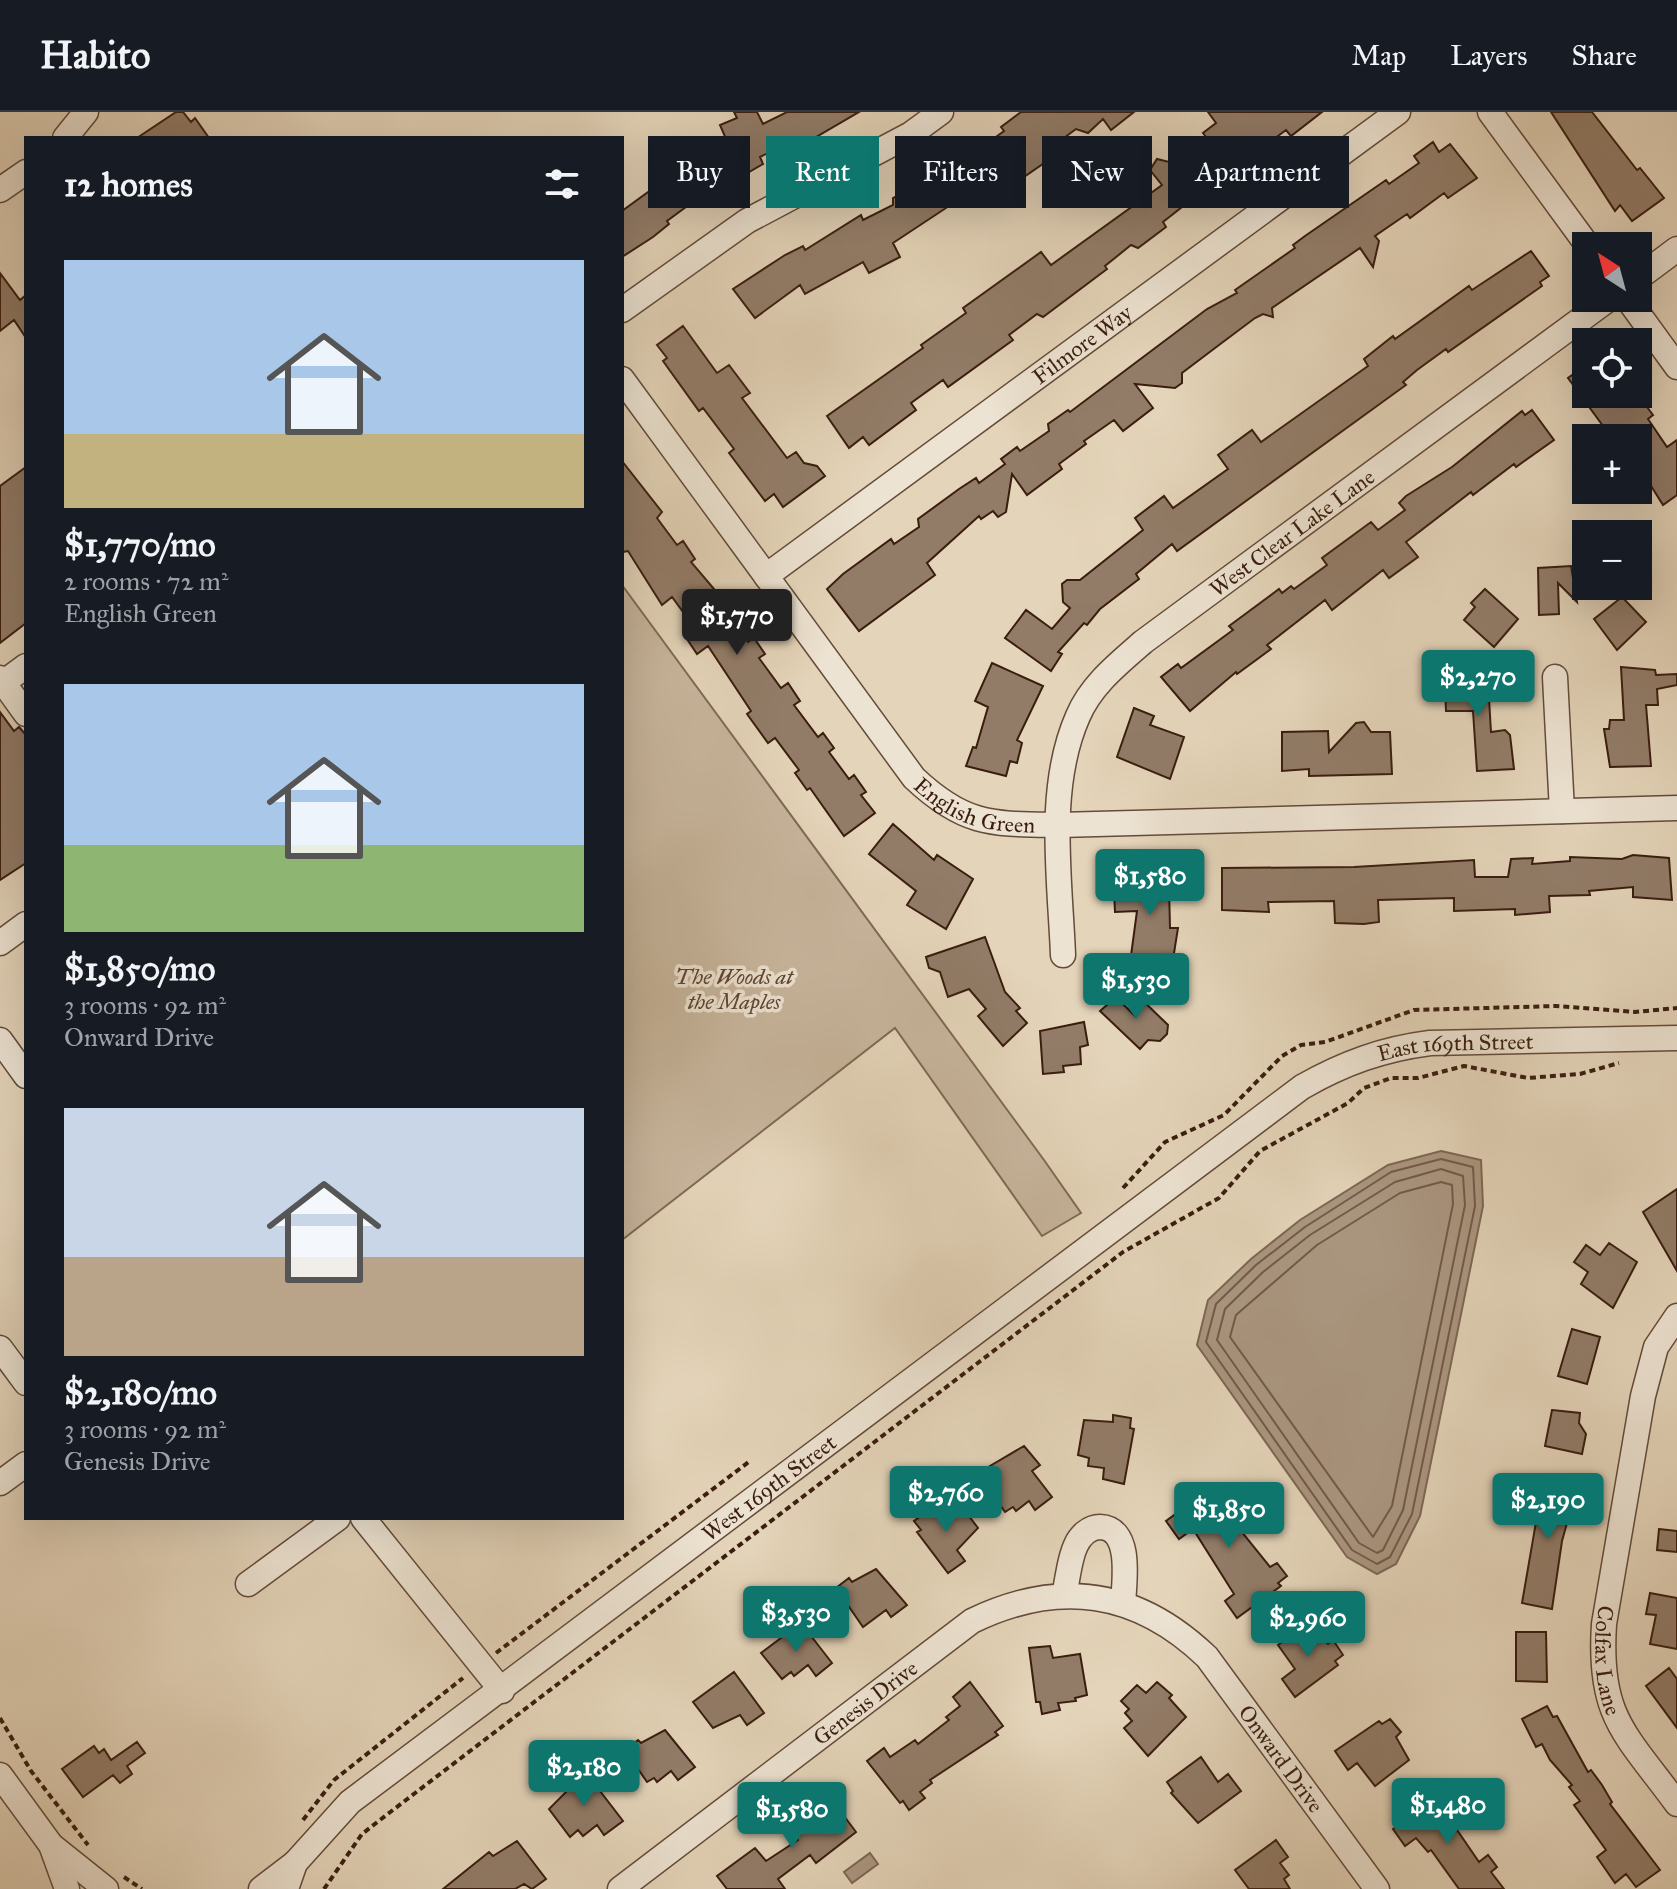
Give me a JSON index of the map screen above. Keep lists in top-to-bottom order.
{
  "streets": {
    "street": [
      "Filmore Way",
      "West Clear Lake Lane",
      "English Green",
      "East 169th Street",
      "West 169th Street",
      "Colfax Lane",
      "Genesis Drive",
      "Onward Drive"
    ]
  },
  "crossings": [
    ["Filmore Way", "English Green"],
    ["West Clear Lake Lane", "English Green"],
    ["East 169th Street", "West 169th Street"],
    ["Genesis Drive", "Onward Drive"]
  ],
  "parks": ["The Woods at the Maples"],
  "north": "top left",
  "page": {
    "header": "Habito",
    "nav": ["Map", "Layers", "Share"],
    "chip": [
      "Buy",
      "Rent",
      "Filters",
      "New",
      "Apartment"
    ],
    "heading": "12 homes",
    "map_buttons": ["+", "−"],
    "list": [
      {
        "name": "$1,770/mo",
        "note": "2 rooms · 72 m² · English Green"
      },
      {
        "name": "$1,850/mo",
        "note": "3 rooms · 92 m² · Onward Drive"
      },
      {
        "name": "$2,180/mo",
        "note": "3 rooms · 92 m² · Genesis Drive"
      }
    ],
    "price": [
      "$1,770",
      "$2,270",
      "$1,580",
      "$1,530",
      "$2,760",
      "$2,190",
      "$1,850",
      "$3,530",
      "$2,960",
      "$2,180",
      "$1,480",
      "$1,580"
    ]
  }
}
